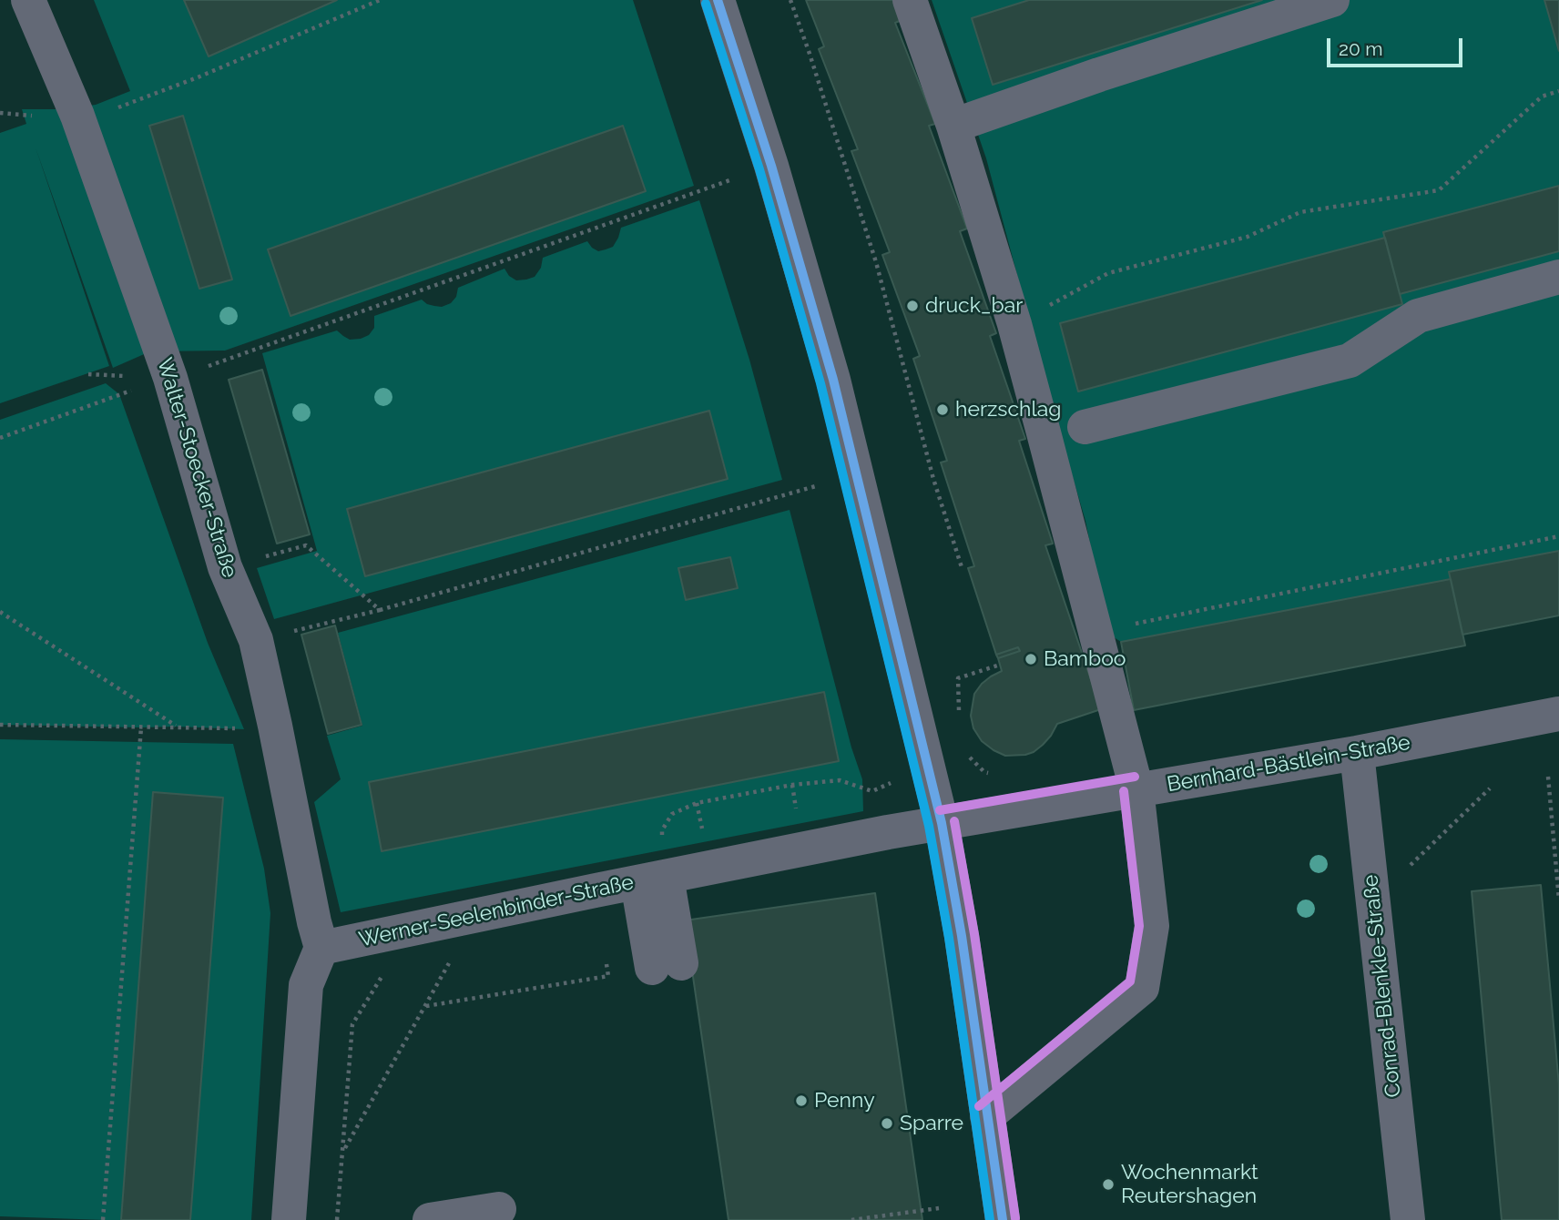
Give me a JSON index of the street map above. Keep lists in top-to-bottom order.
{
  "streets": {
    "street": [
      "Walter-Stoecker-Straße",
      "Bernhard-Bästlein-Straße",
      "Werner-Seelenbinder-Straße",
      "Conrad-Blenkle-Straße"
    ]
  },
  "crossings": [
    ["Walter-Stoecker-Straße", "Werner-Seelenbinder-Straße"],
    ["Bernhard-Bästlein-Straße", "Werner-Seelenbinder-Straße"],
    ["Bernhard-Bästlein-Straße", "Conrad-Blenkle-Straße"]
  ],
  "places": [
    "druck_bar",
    "herzschlag",
    "Bamboo",
    "Penny",
    "Sparre",
    "Wochenmarkt Reutershagen"
  ],
  "scale_bar": "20 m"
}
